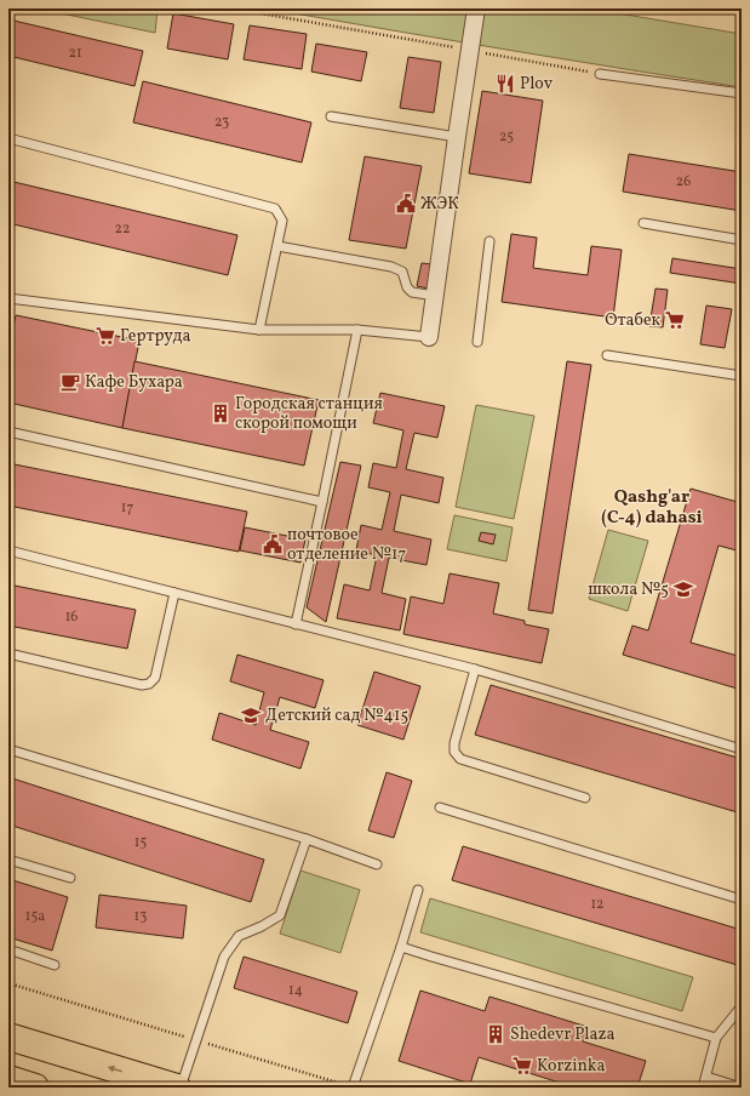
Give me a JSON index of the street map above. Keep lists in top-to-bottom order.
{
  "districts": ["Qashg'ar (C-4) dahasi"],
  "places": {
    "restaurant": ["Plov"],
    "public building": ["ЖЭК", "почтовое отделение №17"],
    "supermarket": ["Отабек", "Гертруда", "Korzinka"],
    "cafe": ["Кафе Бухара"],
    "building": ["Городская станция скорой помощи", "Shedevr Plaza"],
    "school or university": ["школа №5", "Детский сад №415"]
  },
  "house_numbers": [
    "21",
    "23",
    "25",
    "26",
    "22",
    "17",
    "16",
    "15",
    "12",
    "15a",
    "13",
    "14"
  ]
}
